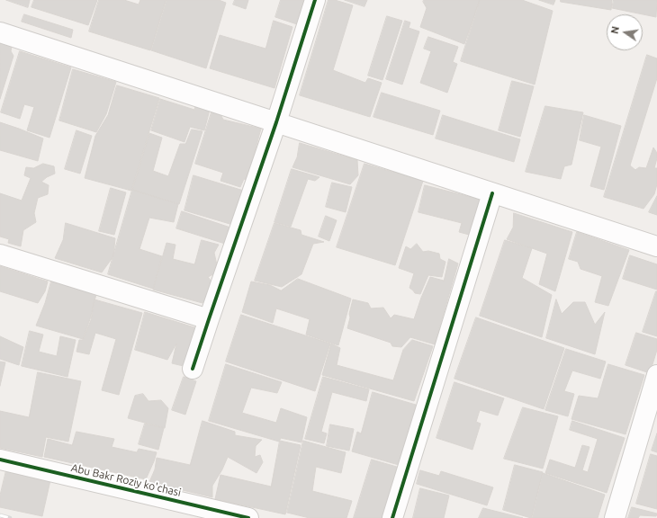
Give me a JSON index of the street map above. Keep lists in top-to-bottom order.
{
  "streets": {
    "street": ["Abu Bakr Roziy ko'chasi"]
  },
  "north": "left"
}
